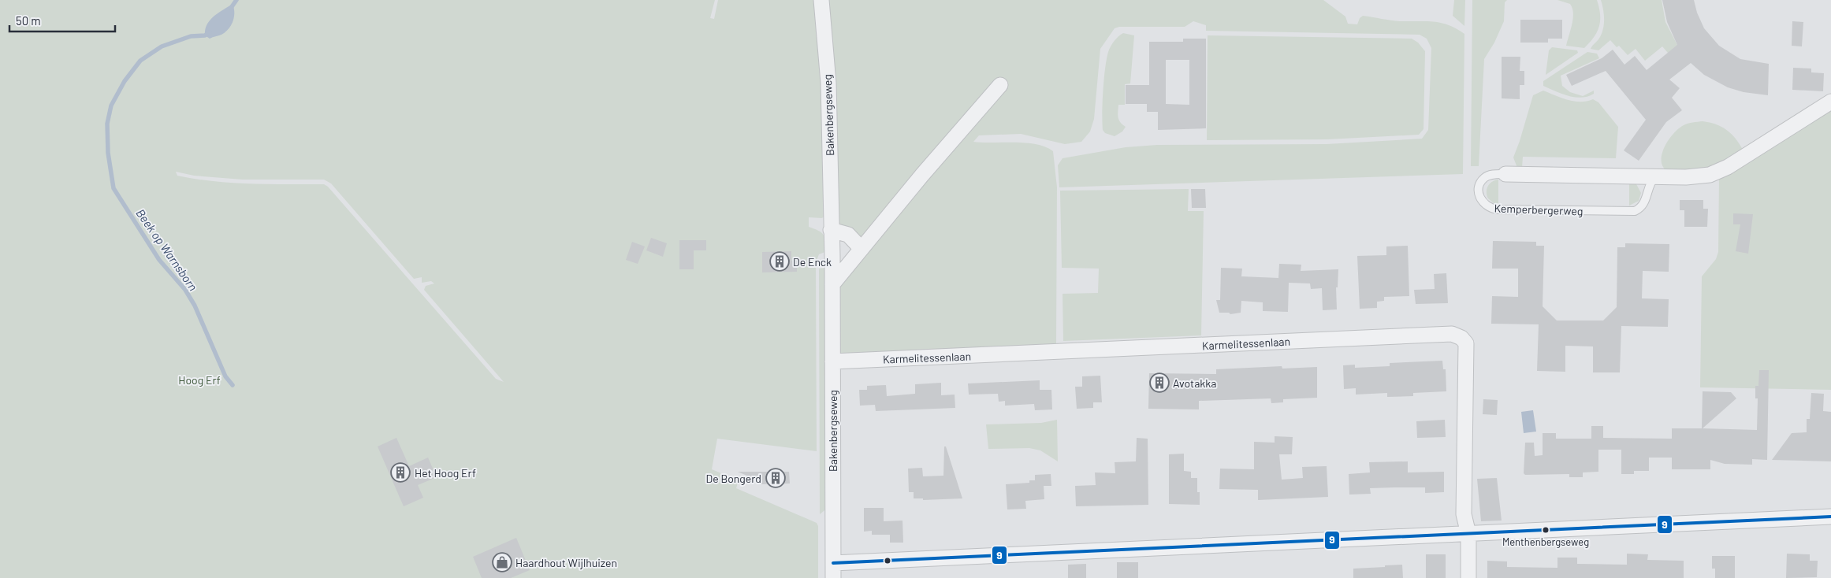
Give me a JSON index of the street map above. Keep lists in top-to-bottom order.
{
  "streets": {
    "street": ["Bakenbergseweg", "Kemperbergerweg", "Karmelitessenlaan"]
  },
  "crossings": [
    ["Bakenbergseweg", "Karmelitessenlaan"]
  ],
  "water": ["Beek op Warnsborn"],
  "parks": ["Hoog Erf"],
  "places": {
    "building": [
      "De Enck",
      "Avotakka",
      "Het Hoog Erf",
      "De Bongerd"
    ],
    "other": ["Menthenbergseweg"],
    "shop": ["Haardhout Wijlhuizen"]
  },
  "lines": ["transit line 9"],
  "scale_bar": "50 m"
}
